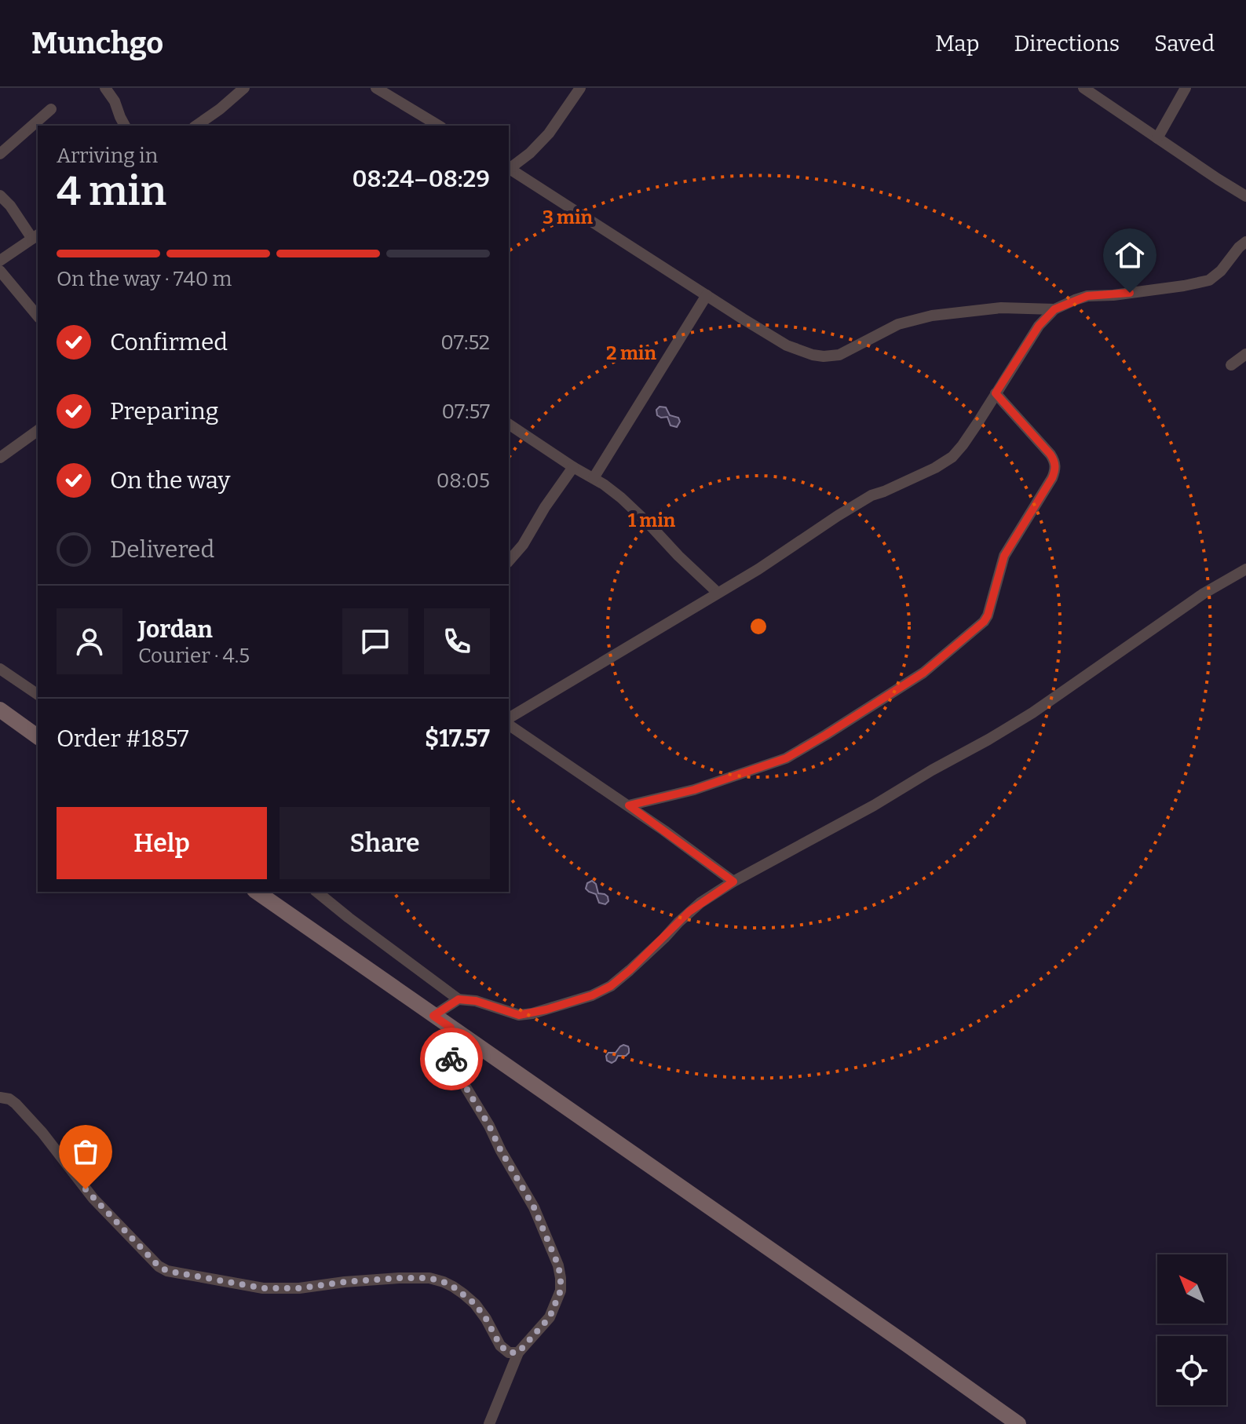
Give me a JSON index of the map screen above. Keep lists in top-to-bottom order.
{
  "north": "top left",
  "page": {
    "header": "Munchgo",
    "nav": ["Map", "Directions", "Saved"],
    "heading": ["4 min", "Arriving in", "08:24–08:29"],
    "panel": [
      "Jordan",
      "Courier · 4.5",
      "Order #1857",
      "$17.57"
    ],
    "bar": "On the way · 740 m",
    "list": [
      ["Confirmed", "07:52"],
      ["Preparing", "07:57"],
      ["On the way", "08:05"],
      "Delivered"
    ],
    "buttons": ["Help", "Share"]
  },
  "rings": ["3 min", "2 min", "1 min"]
}
